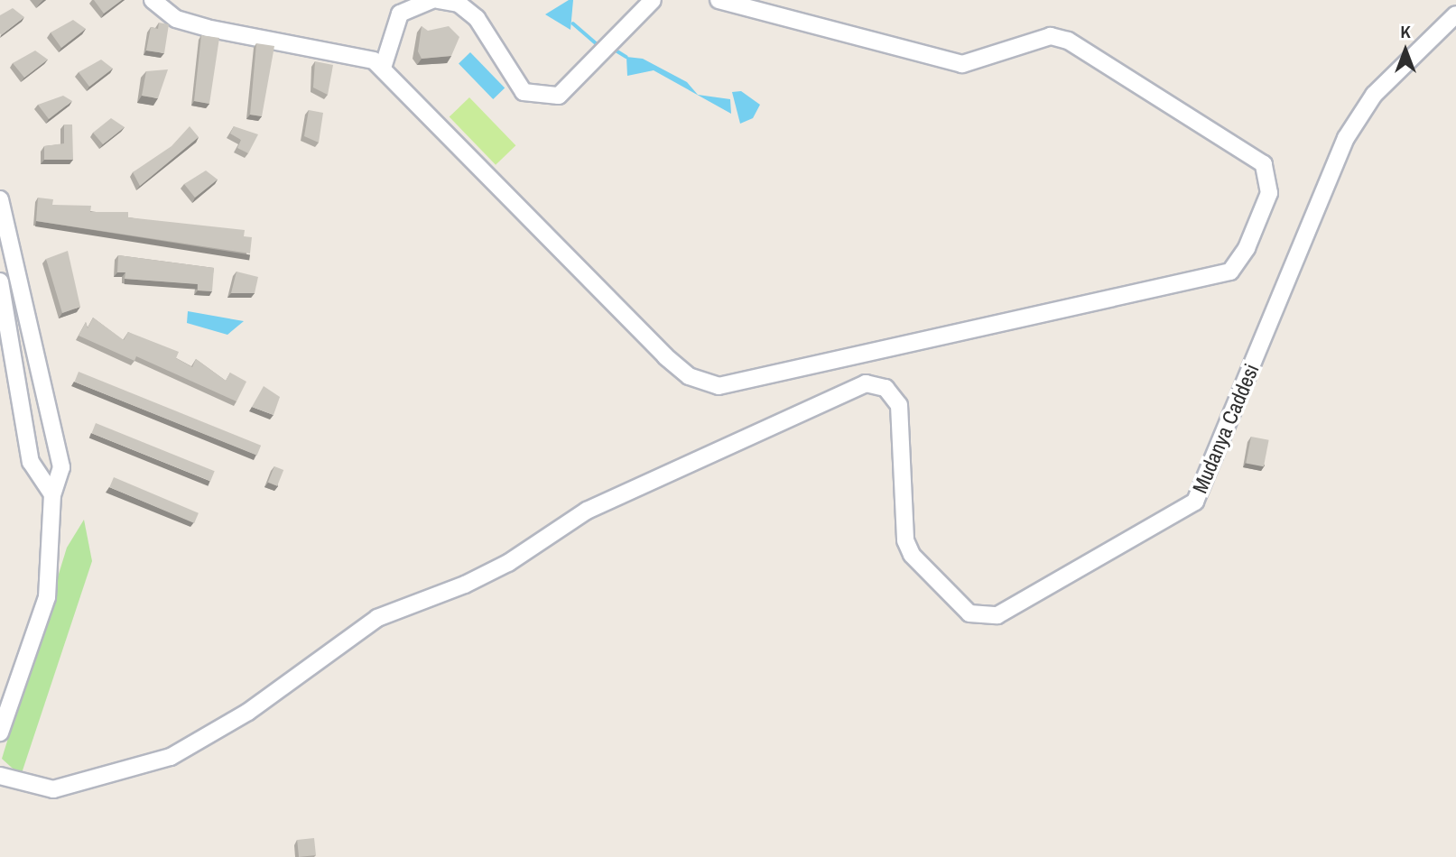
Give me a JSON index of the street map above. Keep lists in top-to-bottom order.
{
  "streets": {
    "street": ["Mudanya Caddesi"]
  },
  "north": "top"
}
